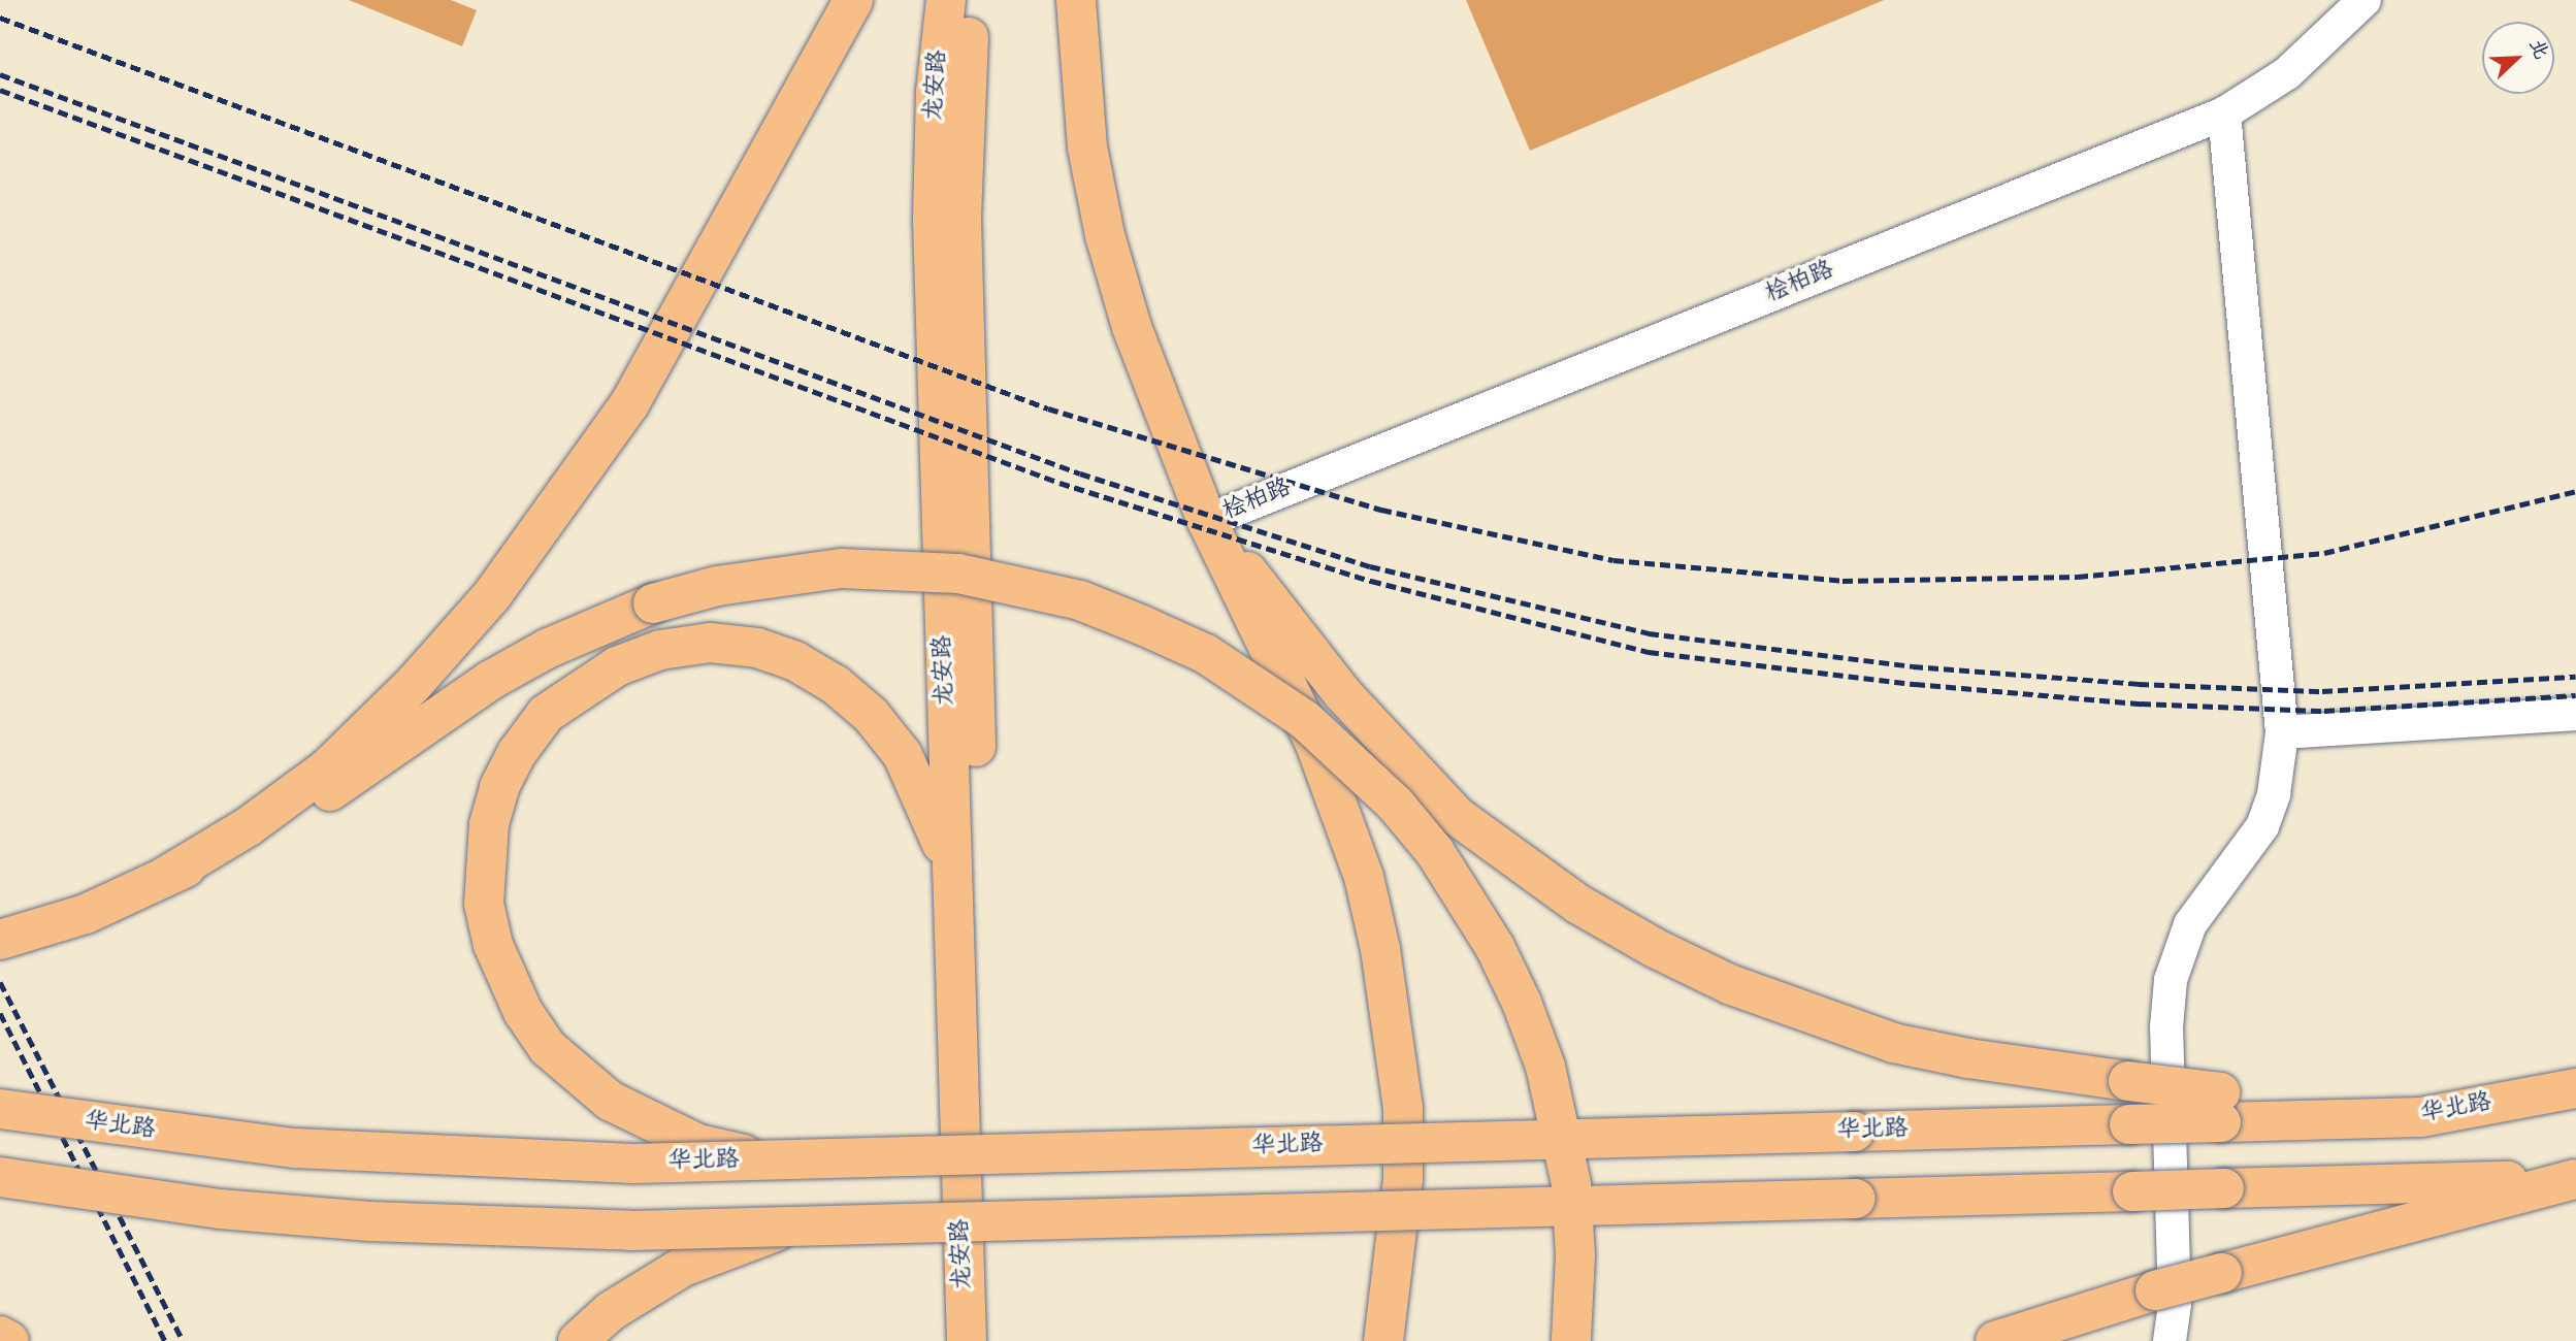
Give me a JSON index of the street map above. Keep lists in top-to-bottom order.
{
  "streets": {
    "highway": ["龙安路", "华北路"],
    "street": ["桧柏路"]
  },
  "north": "top right"
}
